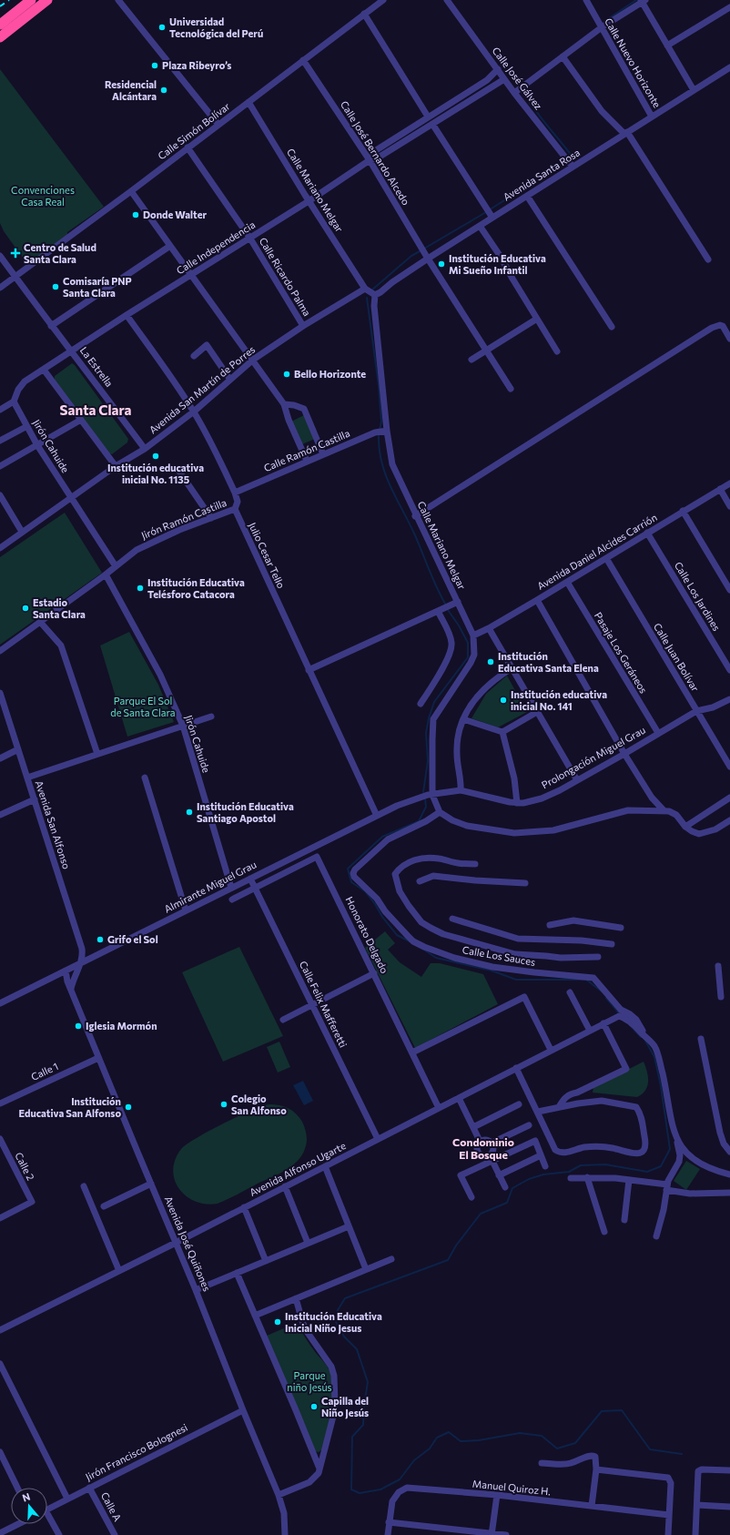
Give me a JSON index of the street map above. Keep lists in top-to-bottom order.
{
  "streets": {
    "street": [
      "Calle Nuevo Horizonte",
      "Calle José Gálvez",
      "Calle Simón Bolívar",
      "Calle José Bernardo Alcedo",
      "Avenida Santa Rosa",
      "Calle Mariano Melgar",
      "Calle Independencia",
      "Calle Ricardo Palma",
      "La Estrella",
      "Avenida San Martín de Porres",
      "Jirón Cahuide",
      "Calle Ramón Castilla",
      "Jirón Ramón Castilla",
      "Avenida Daniel Alcides Carrión",
      "Julio Cesar Tello",
      "Calle Los Jardines",
      "Pasaje Los Geráneos",
      "Calle Juan Bolívar",
      "Prolongación Miguel Grau",
      "Avenida San Alfonso",
      "Almirante Miguel Grau",
      "Honorato Delgado",
      "Calle Los Sauces",
      "Calle Felix Mafferetti",
      "Calle 1",
      "Calle 2",
      "Avenida Alfonso Ugarte",
      "Avenida José Quiñones",
      "Jirón Francisco Bolognesi",
      "Manuel Quiroz H.",
      "Calle A"
    ]
  },
  "crossings": [
    ["Calle Nuevo Horizonte", "Avenida Santa Rosa"],
    ["Calle José Gálvez", "Avenida Santa Rosa"],
    ["Calle José Gálvez", "Calle Independencia"],
    ["Calle Simón Bolívar", "Calle José Bernardo Alcedo"],
    ["Calle Simón Bolívar", "Calle Mariano Melgar"],
    ["Calle Simón Bolívar", "Calle Ricardo Palma"],
    ["Calle Simón Bolívar", "La Estrella"],
    ["Calle José Bernardo Alcedo", "Avenida Santa Rosa"],
    ["Calle José Bernardo Alcedo", "Calle Independencia"],
    ["Avenida Santa Rosa", "Calle Mariano Melgar"],
    ["Calle Mariano Melgar", "Calle Independencia"],
    ["Calle Mariano Melgar", "Avenida San Martín de Porres"],
    ["Calle Mariano Melgar", "Calle Ramón Castilla"],
    ["Calle Mariano Melgar", "Avenida Daniel Alcides Carrión"],
    ["Calle Mariano Melgar", "Almirante Miguel Grau"],
    ["Calle Independencia", "Calle Ricardo Palma"],
    ["Calle Independencia", "La Estrella"],
    ["Calle Independencia", "Julio Cesar Tello"],
    ["Calle Ricardo Palma", "Avenida San Martín de Porres"],
    ["La Estrella", "Avenida San Martín de Porres"],
    ["Avenida San Martín de Porres", "Jirón Cahuide"],
    ["Avenida San Martín de Porres", "Julio Cesar Tello"],
    ["Jirón Cahuide", "Jirón Ramón Castilla"],
    ["Jirón Cahuide", "Almirante Miguel Grau"],
    ["Calle Ramón Castilla", "Julio Cesar Tello"],
    ["Jirón Ramón Castilla", "Julio Cesar Tello"],
    ["Avenida Daniel Alcides Carrión", "Calle Los Jardines"],
    ["Avenida Daniel Alcides Carrión", "Pasaje Los Geráneos"],
    ["Avenida Daniel Alcides Carrión", "Calle Juan Bolívar"],
    ["Julio Cesar Tello", "Almirante Miguel Grau"],
    ["Pasaje Los Geráneos", "Prolongación Miguel Grau"],
    ["Calle Juan Bolívar", "Prolongación Miguel Grau"],
    ["Prolongación Miguel Grau", "Almirante Miguel Grau"],
    ["Avenida San Alfonso", "Almirante Miguel Grau"],
    ["Almirante Miguel Grau", "Calle Felix Mafferetti"],
    ["Almirante Miguel Grau", "Avenida José Quiñones"],
    ["Honorato Delgado", "Calle Felix Mafferetti"],
    ["Honorato Delgado", "Avenida Alfonso Ugarte"],
    ["Calle Los Sauces", "Avenida Alfonso Ugarte"],
    ["Calle Felix Mafferetti", "Avenida Alfonso Ugarte"],
    ["Calle 1", "Avenida José Quiñones"],
    ["Avenida Alfonso Ugarte", "Avenida José Quiñones"],
    ["Avenida José Quiñones", "Jirón Francisco Bolognesi"],
    ["Jirón Francisco Bolognesi", "Calle A"]
  ],
  "districts": ["Santa Clara", "Condominio El Bosque"],
  "parks": ["Convenciones Casa Real", "Parque El Sol de Santa Clara", "Parque niño Jesús"],
  "places": {
    "other": [
      "Universidad Tecnológica del Perú",
      "Plaza Ribeyro’s",
      "Residencial Alcántara",
      "Donde Walter",
      "Institución Educativa Mi Sueño Infantil",
      "Comisaría PNP Santa Clara",
      "Bello Horizonte",
      "Institución educativa inicial No. 1135",
      "Institución Educativa Telésforo Catacora",
      "Estadio Santa Clara",
      "Institución Educativa Santa Elena",
      "Institución educativa inicial No. 141",
      "Institución Educativa Santiago Apostol",
      "Grifo el Sol",
      "Iglesia Mormón",
      "Colegio San Alfonso",
      "Institución Educativa San Alfonso",
      "Institución Educativa Inicial Niño Jesus",
      "Capilla del Niño Jesús"
    ],
    "health": ["Centro de Salud Santa Clara"]
  },
  "north": "top"
}
